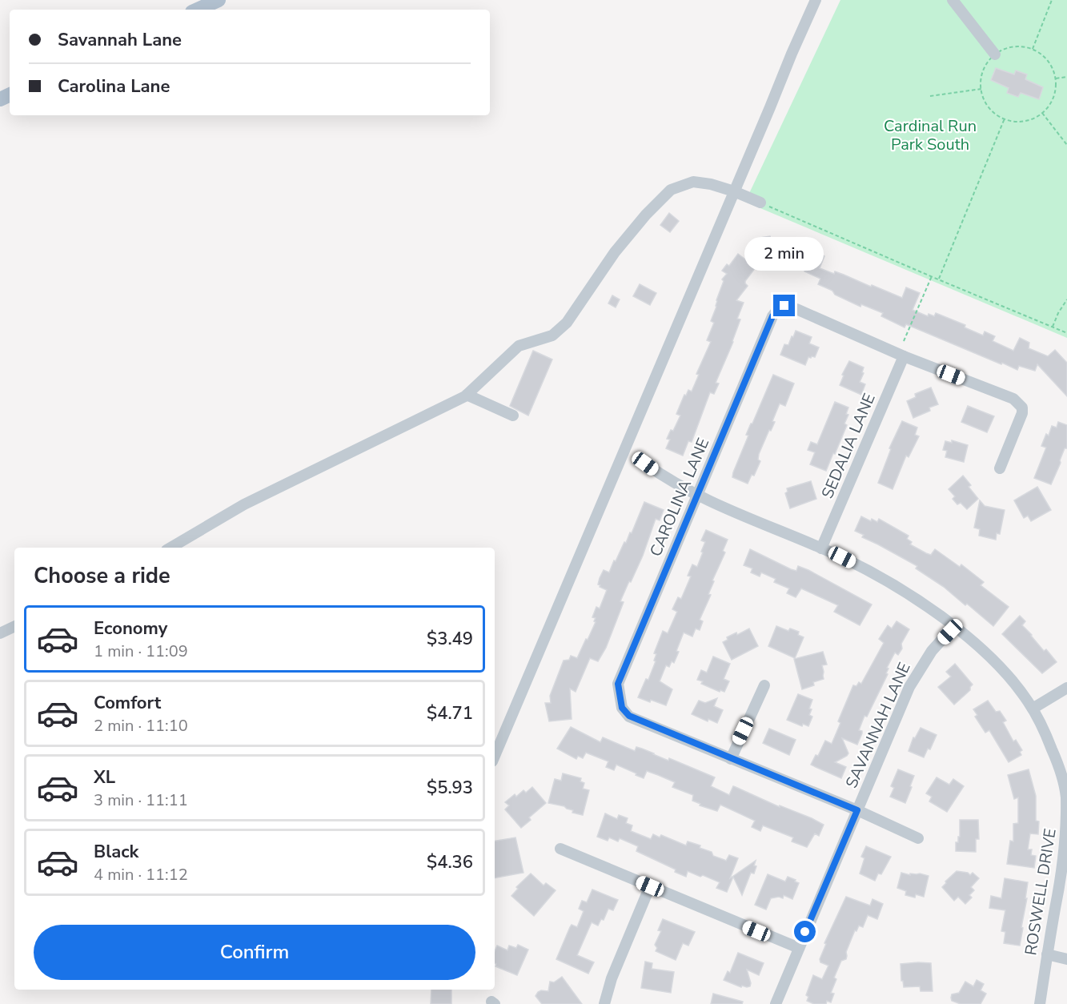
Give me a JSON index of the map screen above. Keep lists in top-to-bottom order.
{
  "streets": {
    "street": [
      "SEDALIA LANE",
      "CAROLINA LANE",
      "SAVANNAH LANE",
      "ROSWELL DRIVE"
    ]
  },
  "crossings": [
    ["SEDALIA LANE", "CAROLINA LANE"],
    ["SEDALIA LANE", "ROSWELL DRIVE"],
    ["CAROLINA LANE", "SAVANNAH LANE"],
    ["CAROLINA LANE", "ROSWELL DRIVE"],
    ["SAVANNAH LANE", "ROSWELL DRIVE"]
  ],
  "parks": ["Cardinal Run Park South"],
  "page": {
    "banner": ["Savannah Lane", "Carolina Lane"],
    "bubble": "2 min",
    "heading": "Choose a ride",
    "list": [
      {
        "name": "Economy",
        "note": "1 min · 11:09",
        "value": "$3.49"
      },
      {
        "name": "Comfort",
        "note": "2 min · 11:10",
        "value": "$4.71"
      },
      {
        "name": "XL",
        "note": "3 min · 11:11",
        "value": "$5.93"
      },
      {
        "name": "Black",
        "note": "4 min · 11:12",
        "value": "$4.36"
      }
    ],
    "buttons": "Confirm"
  }
}
